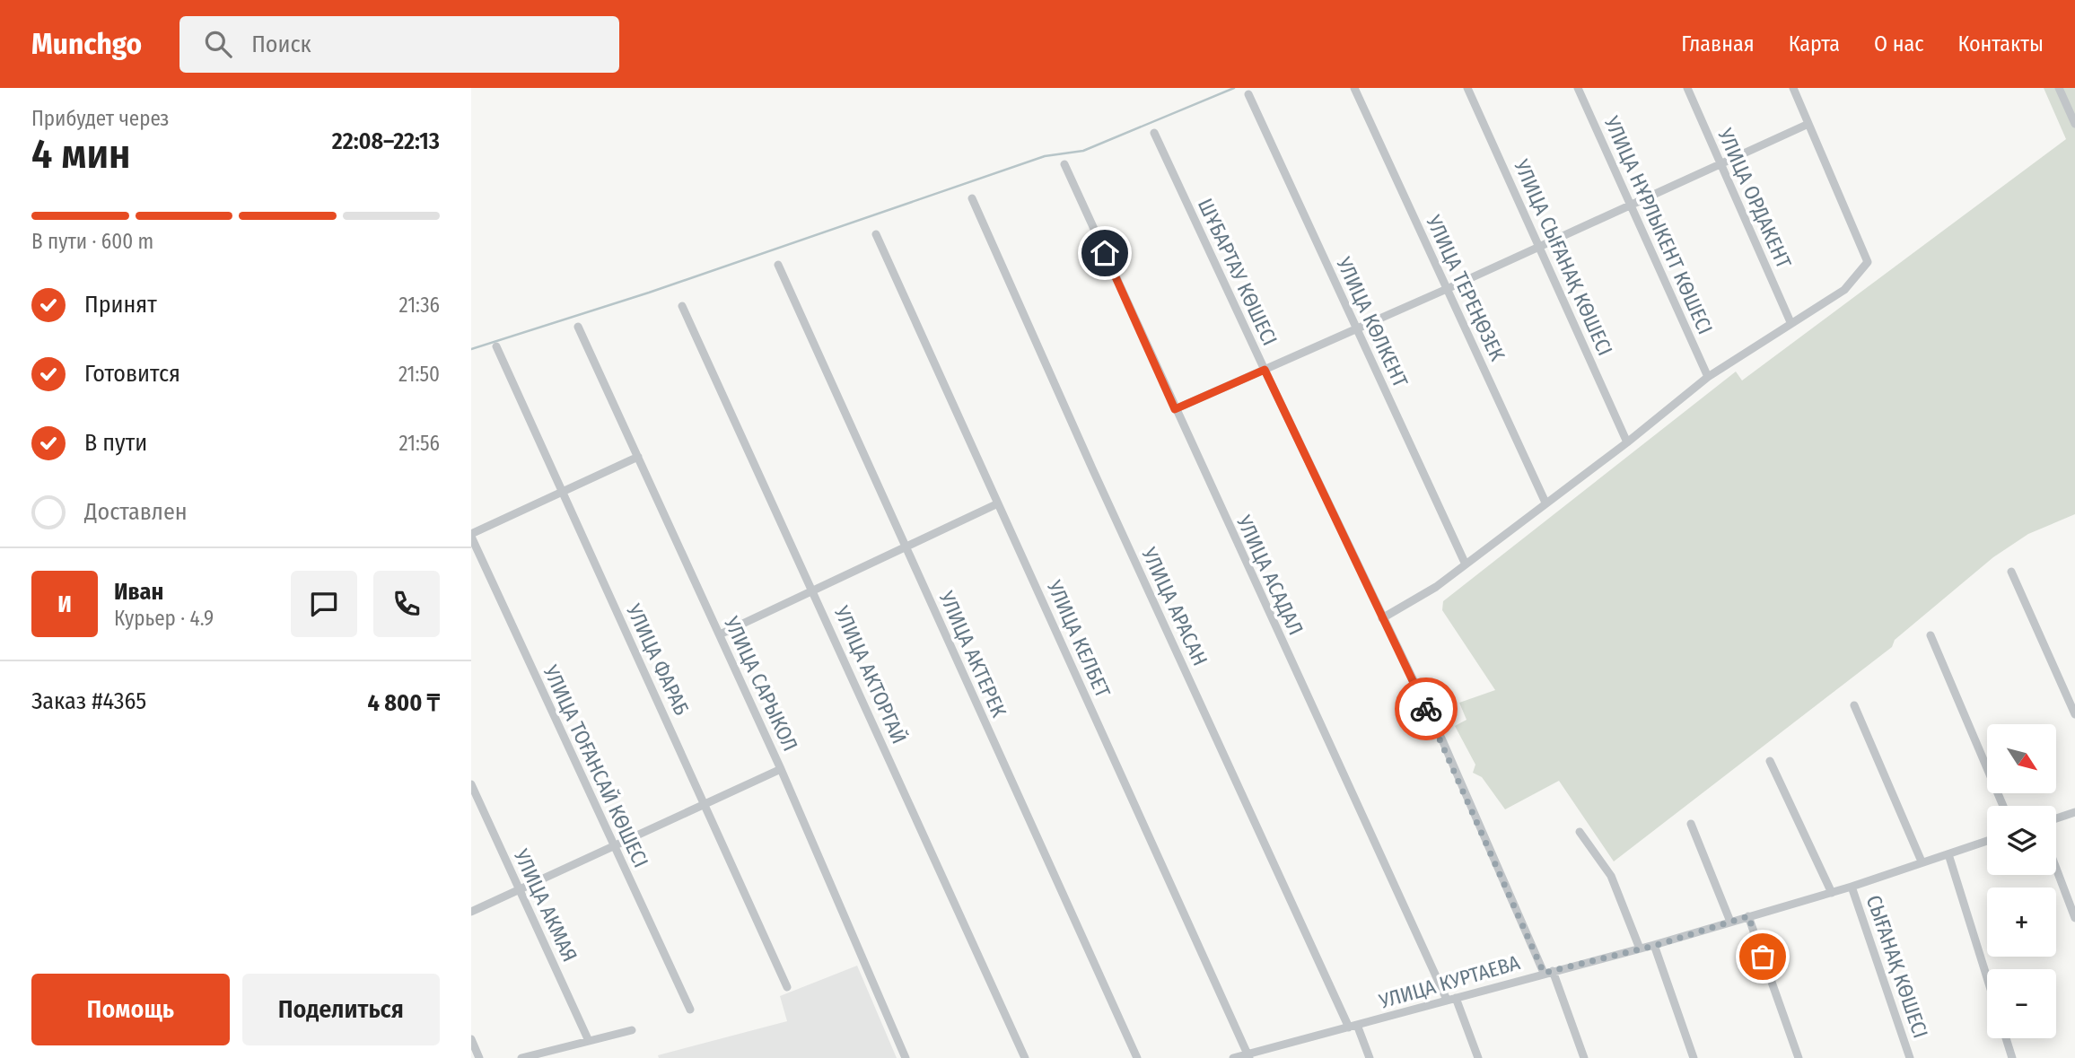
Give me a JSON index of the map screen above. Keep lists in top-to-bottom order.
{
  "streets": {
    "street": [
      "УЛИЦА ОРДАКЕНТ",
      "УЛИЦА НҰРЛЫКЕНТ КӨШЕСІ",
      "УЛИЦА СЫҒАНАҚ КӨШЕСІ",
      "ШҰБАРТАУ КӨШЕСІ",
      "УЛИЦА ТЕРЕҢӨЗЕК",
      "УЛИЦА КӨЛКЕНТ",
      "УЛИЦА АСАДАЛ",
      "УЛИЦА АРАСАН",
      "УЛИЦА КЕЛБЕТ",
      "УЛИЦА АКТЕРЕК",
      "УЛИЦА ФАРАБ",
      "УЛИЦА АКТОРГАЙ",
      "УЛИЦА САРЫКОЛ",
      "УЛИЦА ТОҒАНСАЙ КӨШЕСІ",
      "УЛИЦА АКМАЯ",
      "СЫҒАНАҚ КӨШЕСІ",
      "УЛИЦА КУРТАЕВА"
    ]
  },
  "crossings": [
    ["ШҰБАРТАУ КӨШЕСІ", "УЛИЦА КУРТАЕВА"],
    ["УЛИЦА АСАДАЛ", "УЛИЦА КУРТАЕВА"],
    ["УЛИЦА АРАСАН", "УЛИЦА КУРТАЕВА"],
    ["УЛИЦА КЕЛБЕТ", "УЛИЦА КУРТАЕВА"],
    ["СЫҒАНАҚ КӨШЕСІ", "УЛИЦА КУРТАЕВА"]
  ],
  "north": "bottom right",
  "page": {
    "header": "Munchgo",
    "search": "Поиск",
    "nav": [
      "Главная",
      "Карта",
      "О нас",
      "Контакты"
    ],
    "heading": ["4 мин", "Прибудет через", "22:08–22:13"],
    "panel": [
      "Иван",
      "Курьер · 4.9",
      "Заказ #4365",
      "4 800 ₸"
    ],
    "bar": "В пути · 600 m",
    "list": [
      ["Принят", "21:36"],
      ["Готовится", "21:50"],
      ["В пути", "21:56"],
      "Доставлен"
    ],
    "round": "И",
    "map_buttons": ["+", "−"],
    "buttons": ["Помощь", "Поделиться"]
  }
}
